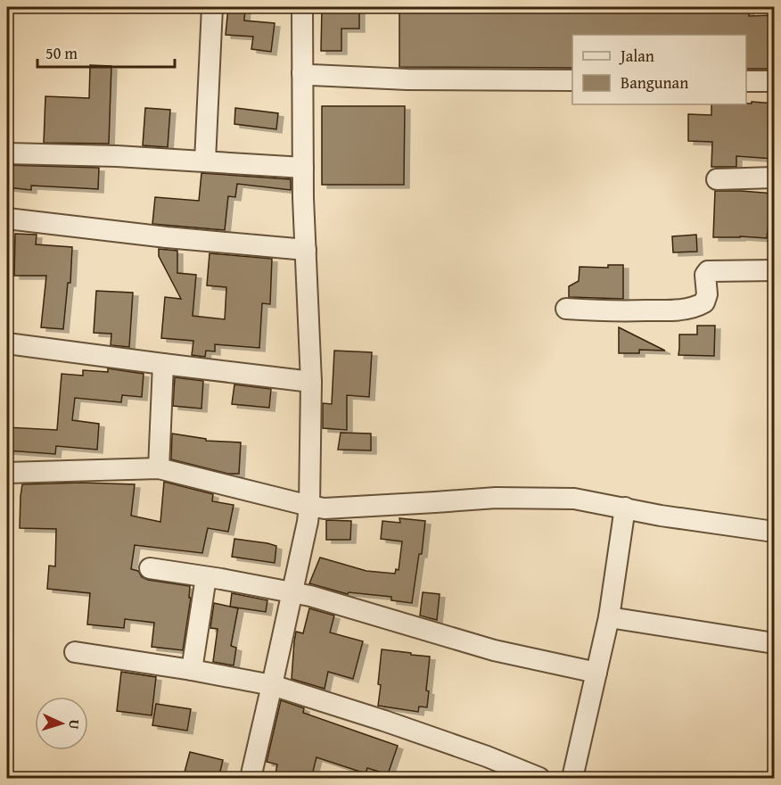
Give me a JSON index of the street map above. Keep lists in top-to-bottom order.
{
  "legend": ["Jalan", "Bangunan"],
  "scale_bar": "50 m",
  "north": "right"
}
